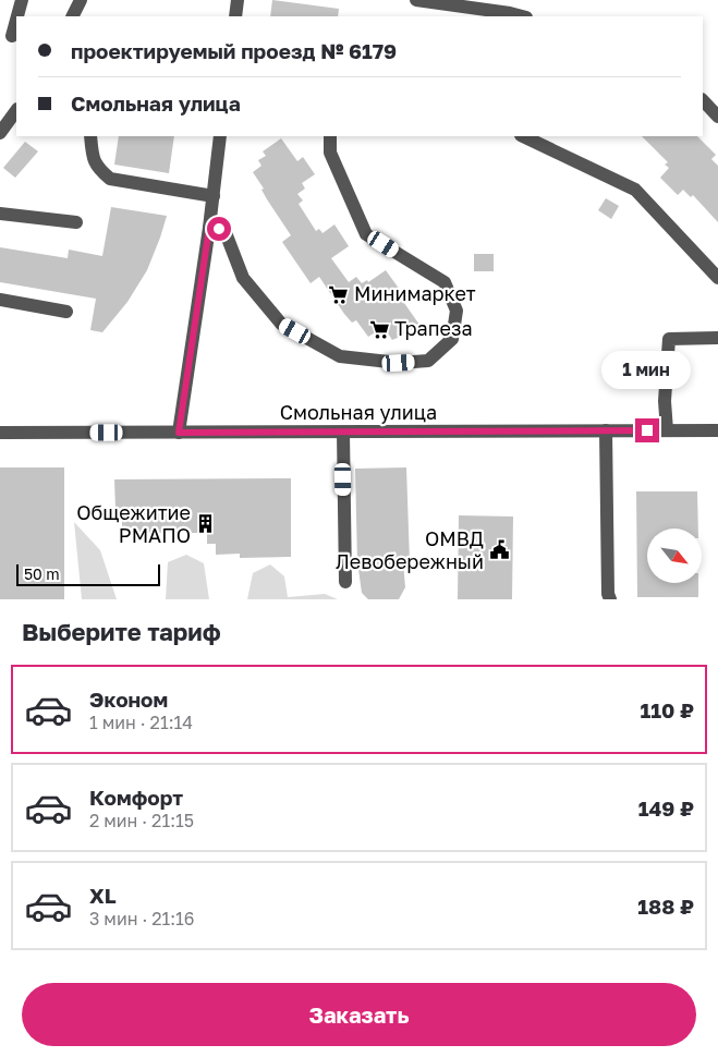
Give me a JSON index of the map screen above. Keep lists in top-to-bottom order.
{
  "streets": {
    "street": ["Смольная улица"]
  },
  "places": {
    "supermarket": ["Минимаркет", "Трапеза"],
    "building": ["Общежитие РМАПО"],
    "public building": ["ОМВД Левобережный"]
  },
  "scale_bar": "50 m",
  "north": "bottom right",
  "page": {
    "banner": ["проектируемый проезд № 6179", "Смольная улица"],
    "bubble": "1 мин",
    "scale": "50 m",
    "heading": "Выберите тариф",
    "list": [
      {
        "name": "Эконом",
        "note": "1 мин · 21:14",
        "value": "110 ₽"
      },
      {
        "name": "Комфорт",
        "note": "2 мин · 21:15",
        "value": "149 ₽"
      },
      {
        "name": "XL",
        "note": "3 мин · 21:16",
        "value": "188 ₽"
      }
    ],
    "buttons": "Заказать"
  }
}
